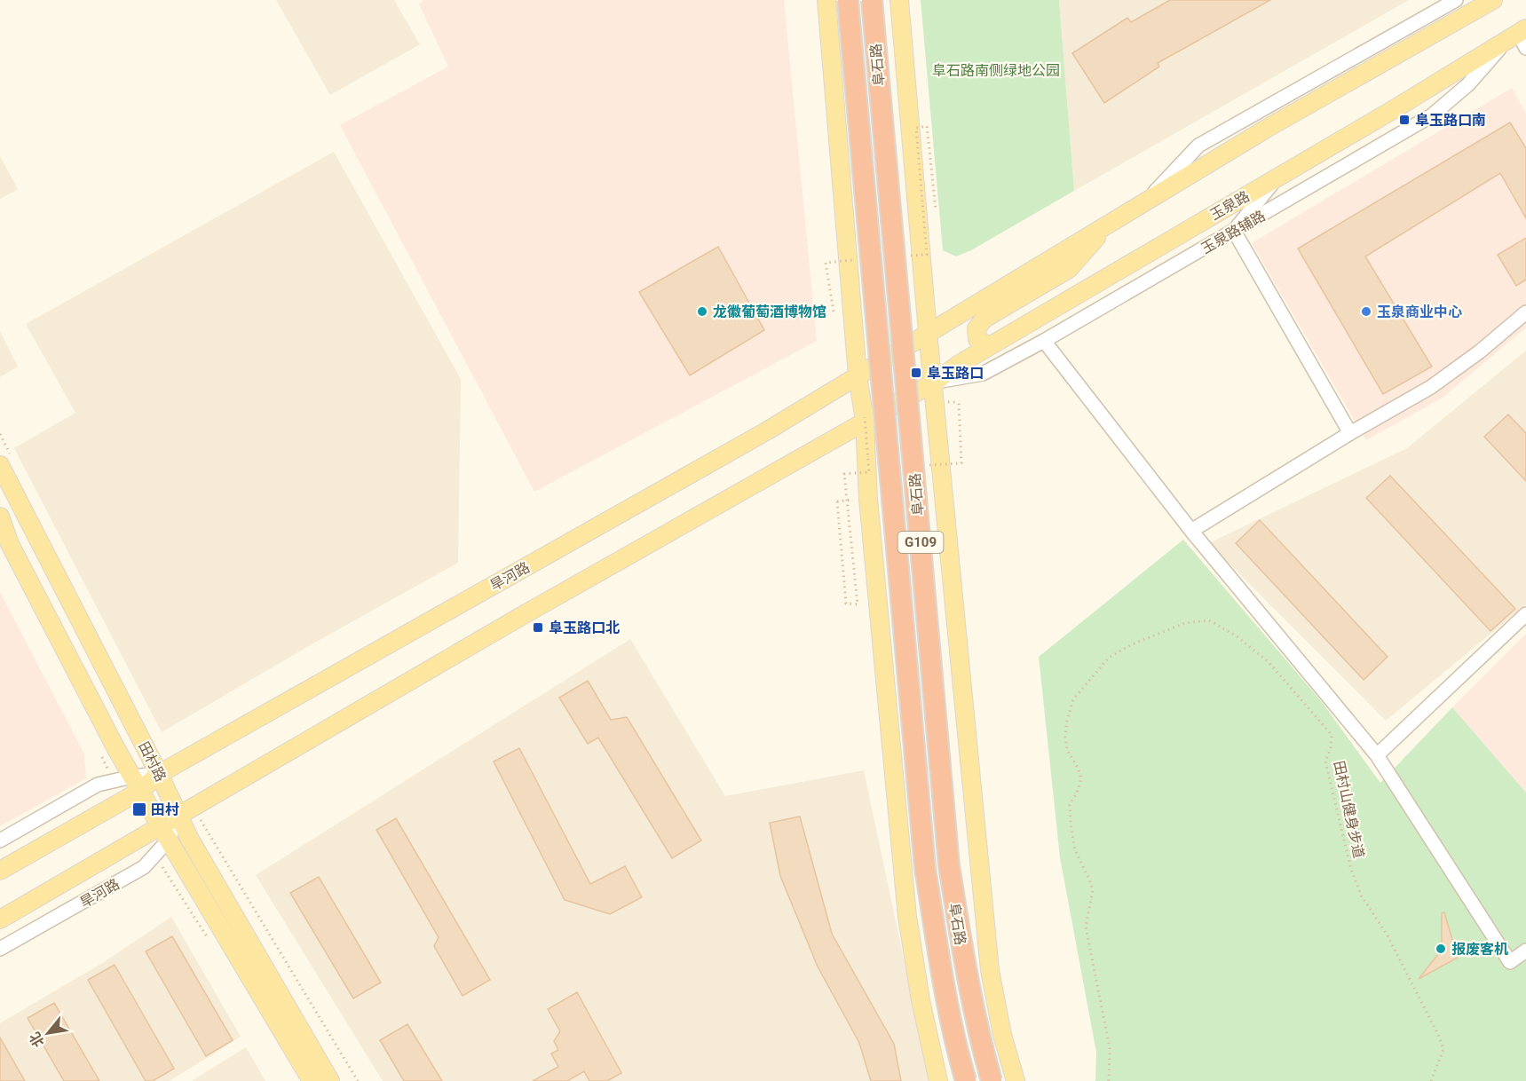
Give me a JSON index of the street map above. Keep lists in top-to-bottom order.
{
  "streets": {
    "highway": ["阜石路", "G109"],
    "main road": ["玉泉路", "旱河路", "田村路"],
    "street": ["玉泉路辅路"],
    "path": ["田村山健身步道"]
  },
  "crossings": [
    ["阜石路", "玉泉路"],
    ["阜石路", "玉泉路辅路"],
    ["阜石路", "旱河路"],
    ["玉泉路", "玉泉路辅路"],
    ["玉泉路", "旱河路"],
    ["旱河路", "田村路"]
  ],
  "parks": ["阜石路南侧绿地公园"],
  "places": {
    "transit": [
      "阜玉路口南",
      "阜玉路口",
      "阜玉路口北",
      "田村"
    ],
    "other": ["龙徽葡萄酒博物馆", "玉泉商业中心", "报废客机"]
  },
  "north": "bottom left"
}
